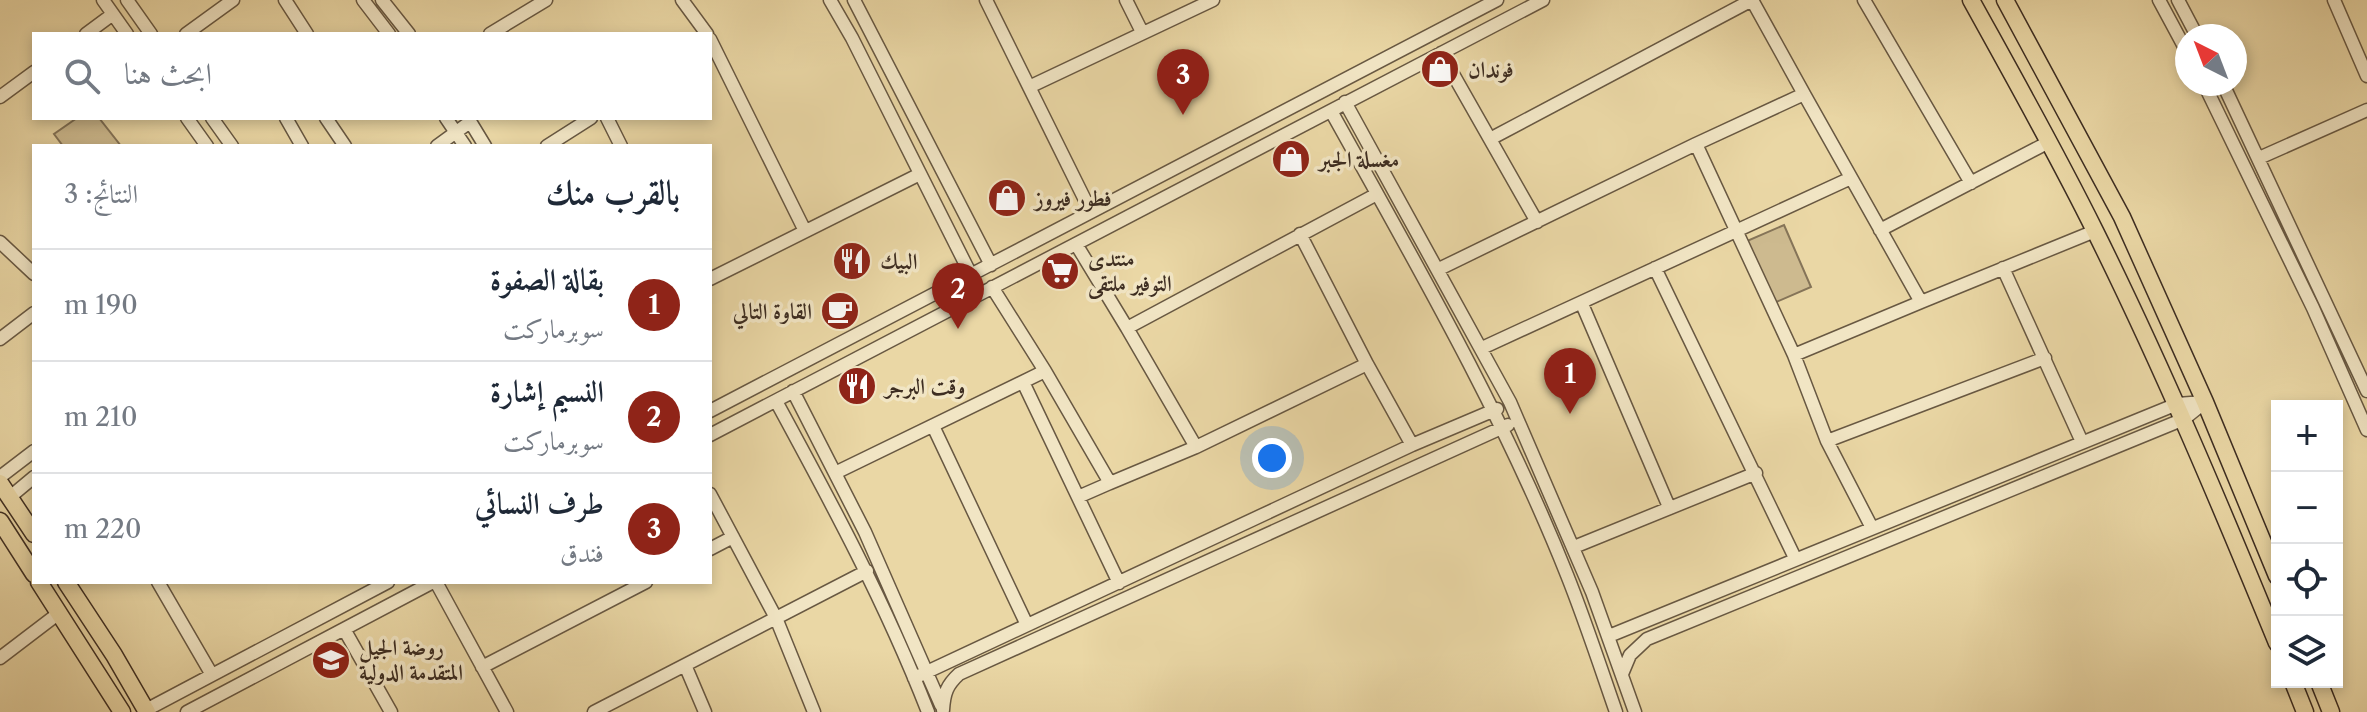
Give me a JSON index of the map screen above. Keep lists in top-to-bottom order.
{
  "places": {
    "shop": ["فوندان", "مغسلة الجبر", "فطور فيروز"],
    "restaurant": ["البيك", "وقت البرجر"],
    "supermarket": ["منتدى التوفير ملتقى"],
    "cafe": ["القاوة التالي"],
    "school or university": ["روضة الجيل المتقدمة الدولية"]
  },
  "north": "top left",
  "page": {
    "search": "ابحث هنا",
    "pins": ["3", "2", "1"],
    "heading": ["بالقرب منك", "النتائج: 3"],
    "list": [
      {
        "mark": "1",
        "name": "بقالة الصفوة",
        "note": "سوبرماركت",
        "value": "190 m"
      },
      {
        "mark": "2",
        "name": "النسيم إشارة",
        "note": "سوبرماركت",
        "value": "210 m"
      },
      {
        "mark": "3",
        "name": "طرف النسائي",
        "note": "فندق",
        "value": "220 m"
      }
    ],
    "map_buttons": ["+", "−"]
  }
}
